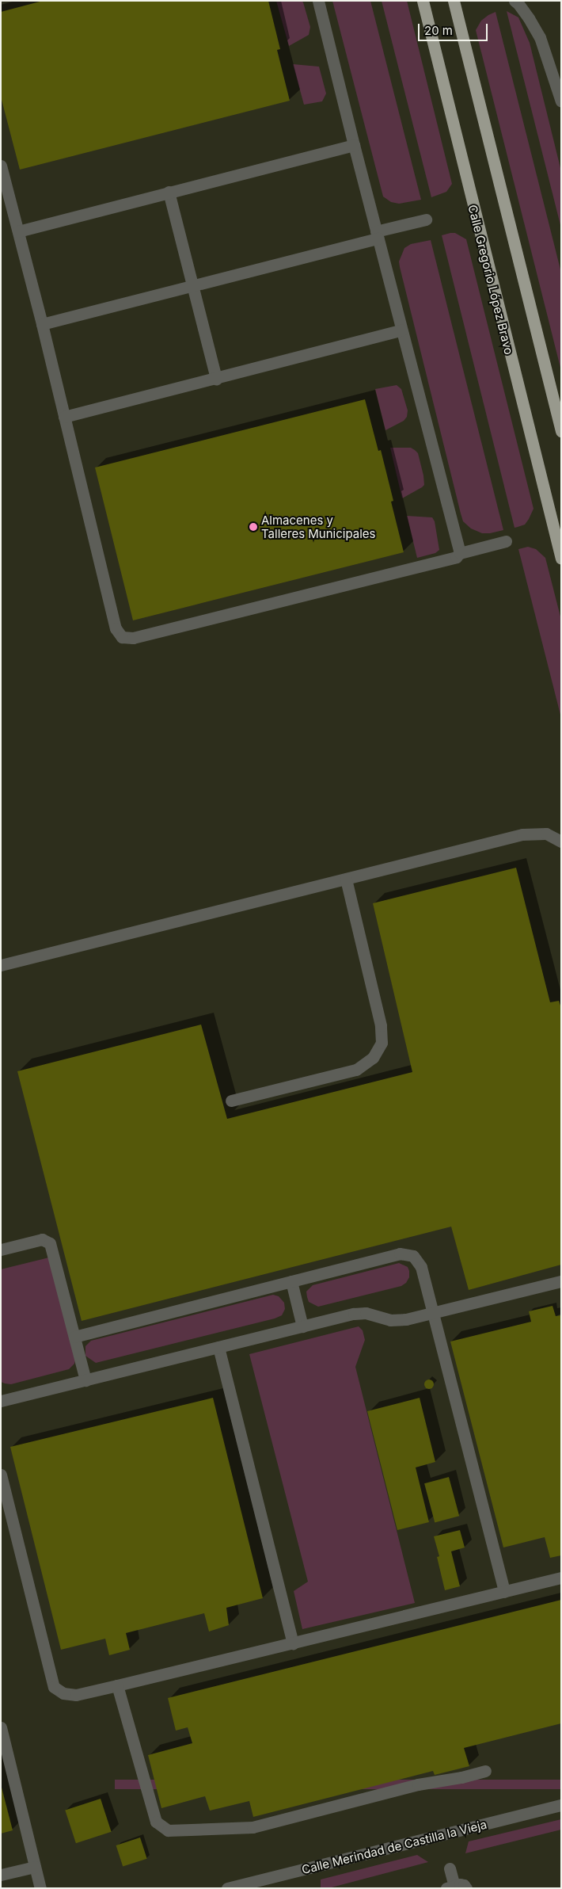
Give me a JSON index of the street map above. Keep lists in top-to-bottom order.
{
  "streets": {
    "main road": ["Calle Gregorio López Bravo"],
    "street": ["Calle Merindad de Castilla la Vieja"]
  },
  "places": ["Almacenes y Talleres Municipales"],
  "scale_bar": "20 m"
}
